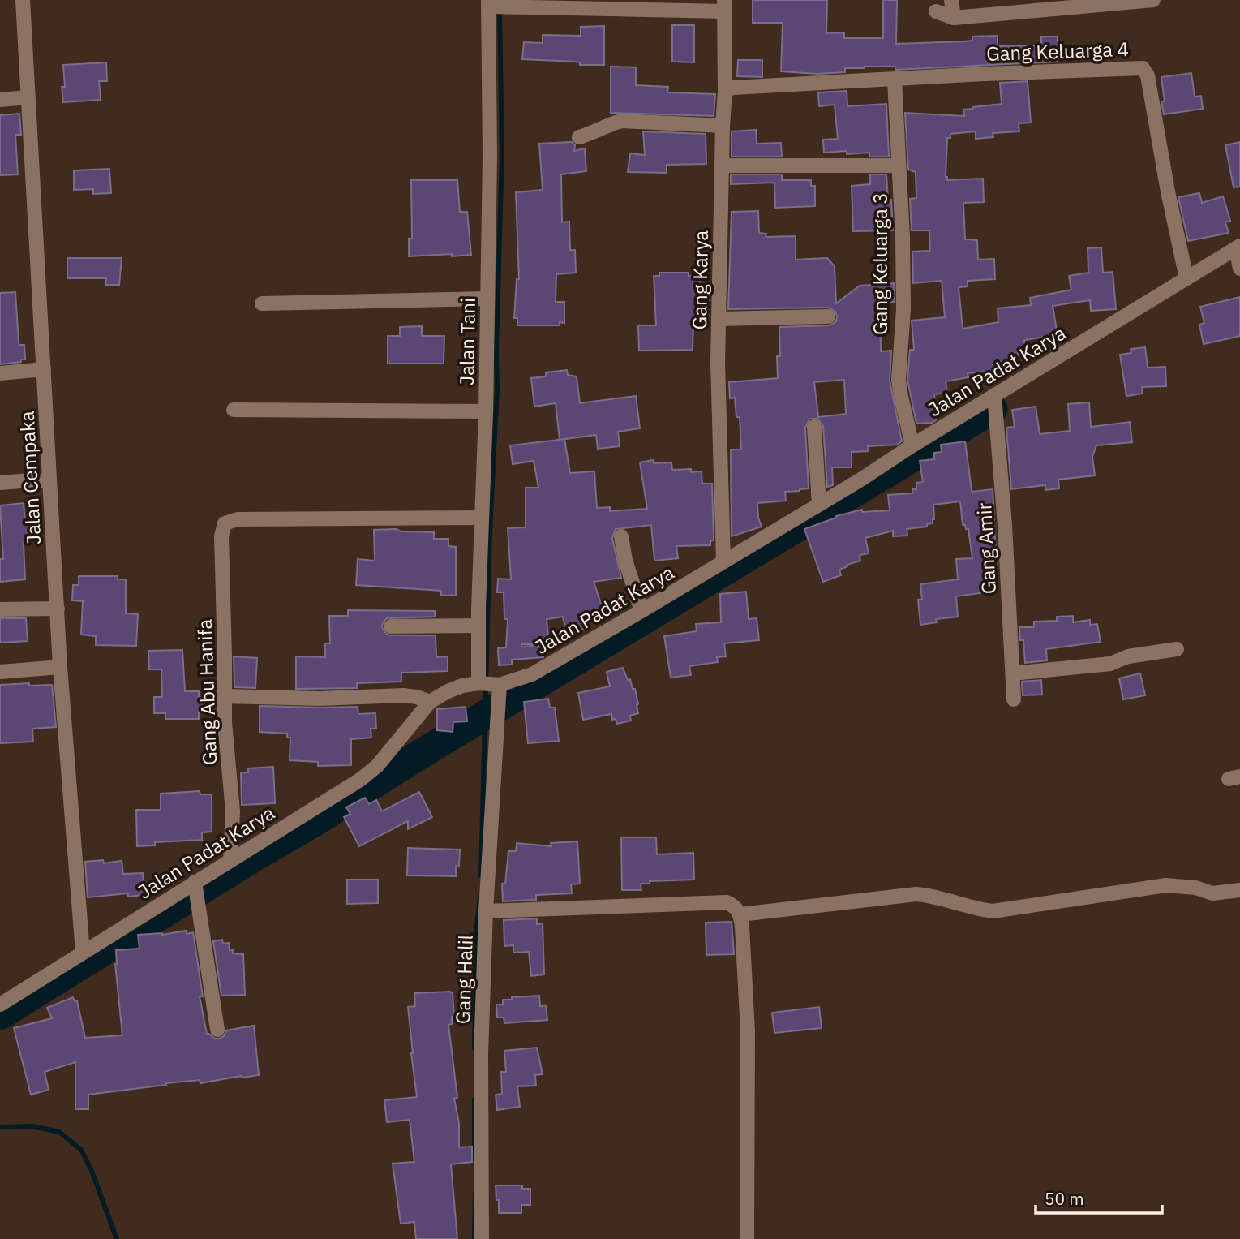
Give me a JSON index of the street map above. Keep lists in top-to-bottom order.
{
  "streets": {
    "street": [
      "Gang Keluarga 4",
      "Gang Keluarga 3",
      "Gang Karya",
      "Jalan Tani",
      "Jalan Padat Karya",
      "Jalan Cempaka",
      "Gang Amir",
      "Gang Abu Hanifa",
      "Gang Halil"
    ]
  },
  "crossings": [
    ["Gang Keluarga 4", "Gang Keluarga 3"],
    ["Gang Keluarga 4", "Jalan Padat Karya"],
    ["Gang Keluarga 3", "Jalan Padat Karya"],
    ["Gang Karya", "Jalan Padat Karya"],
    ["Jalan Tani", "Jalan Padat Karya"],
    ["Jalan Tani", "Gang Abu Hanifa"],
    ["Jalan Tani", "Gang Halil"],
    ["Jalan Padat Karya", "Jalan Cempaka"],
    ["Jalan Padat Karya", "Gang Amir"],
    ["Jalan Padat Karya", "Gang Abu Hanifa"],
    ["Jalan Padat Karya", "Gang Halil"]
  ],
  "scale_bar": "50 m"
}
